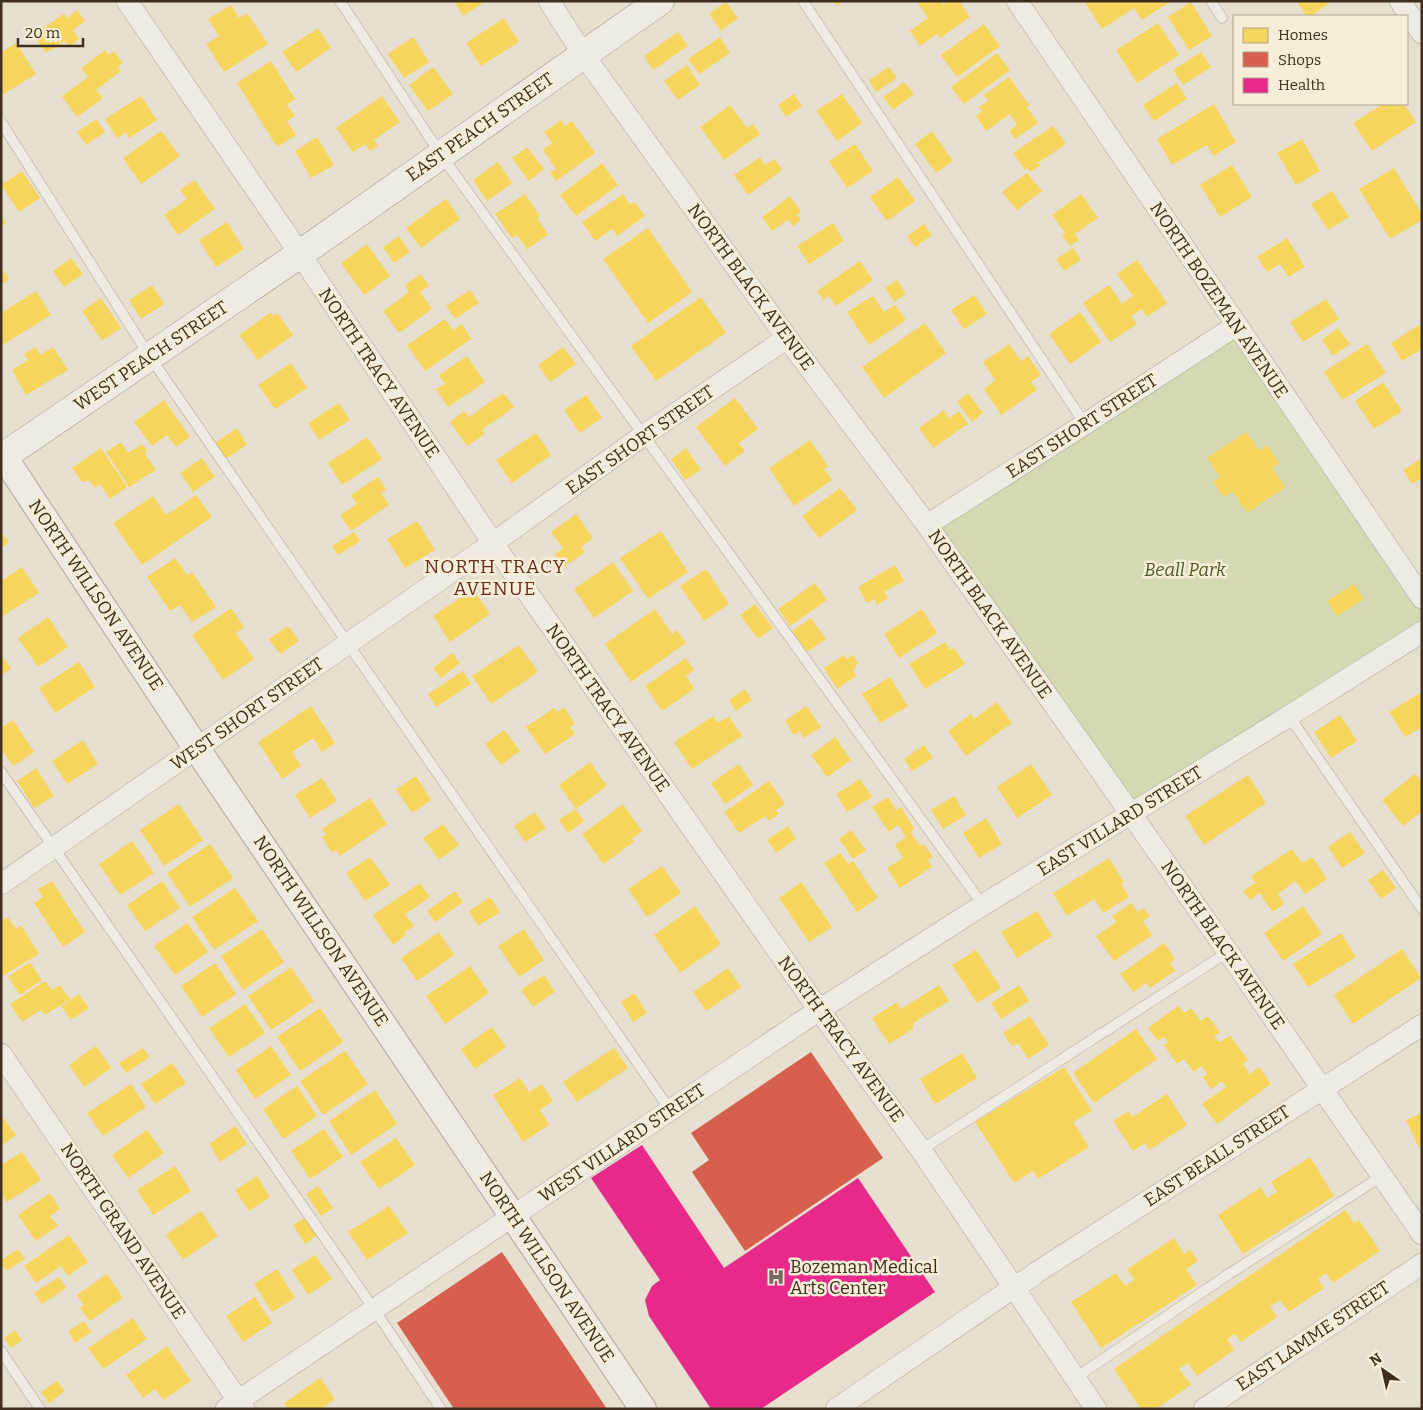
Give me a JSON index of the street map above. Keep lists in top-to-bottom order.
{
  "streets": {
    "main road": ["EAST PEACH STREET", "WEST PEACH STREET"],
    "street": [
      "NORTH BLACK AVENUE",
      "NORTH BOZEMAN AVENUE",
      "NORTH TRACY AVENUE",
      "EAST SHORT STREET",
      "NORTH WILLSON AVENUE",
      "WEST SHORT STREET",
      "EAST VILLARD STREET",
      "WEST VILLARD STREET",
      "EAST BEALL STREET",
      "NORTH GRAND AVENUE",
      "EAST LAMME STREET"
    ]
  },
  "crossings": [
    ["EAST PEACH STREET", "NORTH BLACK AVENUE"],
    ["EAST PEACH STREET", "WEST PEACH STREET"],
    ["EAST PEACH STREET", "NORTH TRACY AVENUE"],
    ["NORTH BLACK AVENUE", "EAST SHORT STREET"],
    ["NORTH BLACK AVENUE", "EAST VILLARD STREET"],
    ["NORTH BLACK AVENUE", "EAST BEALL STREET"],
    ["NORTH BOZEMAN AVENUE", "EAST SHORT STREET"],
    ["WEST PEACH STREET", "NORTH TRACY AVENUE"],
    ["WEST PEACH STREET", "NORTH WILLSON AVENUE"],
    ["NORTH TRACY AVENUE", "EAST SHORT STREET"],
    ["NORTH TRACY AVENUE", "WEST SHORT STREET"],
    ["NORTH TRACY AVENUE", "EAST VILLARD STREET"],
    ["NORTH TRACY AVENUE", "WEST VILLARD STREET"],
    ["NORTH TRACY AVENUE", "EAST BEALL STREET"],
    ["EAST SHORT STREET", "WEST SHORT STREET"],
    ["NORTH WILLSON AVENUE", "WEST SHORT STREET"],
    ["NORTH WILLSON AVENUE", "WEST VILLARD STREET"],
    ["EAST VILLARD STREET", "WEST VILLARD STREET"],
    ["WEST VILLARD STREET", "NORTH GRAND AVENUE"]
  ],
  "districts": ["NORTH TRACY AVENUE"],
  "parks": ["Beall Park"],
  "places": {
    "hospital": ["Bozeman Medical Arts Center"]
  },
  "legend": ["Homes", "Shops", "Health"],
  "scale_bar": "20 m",
  "north": "top left"
}
